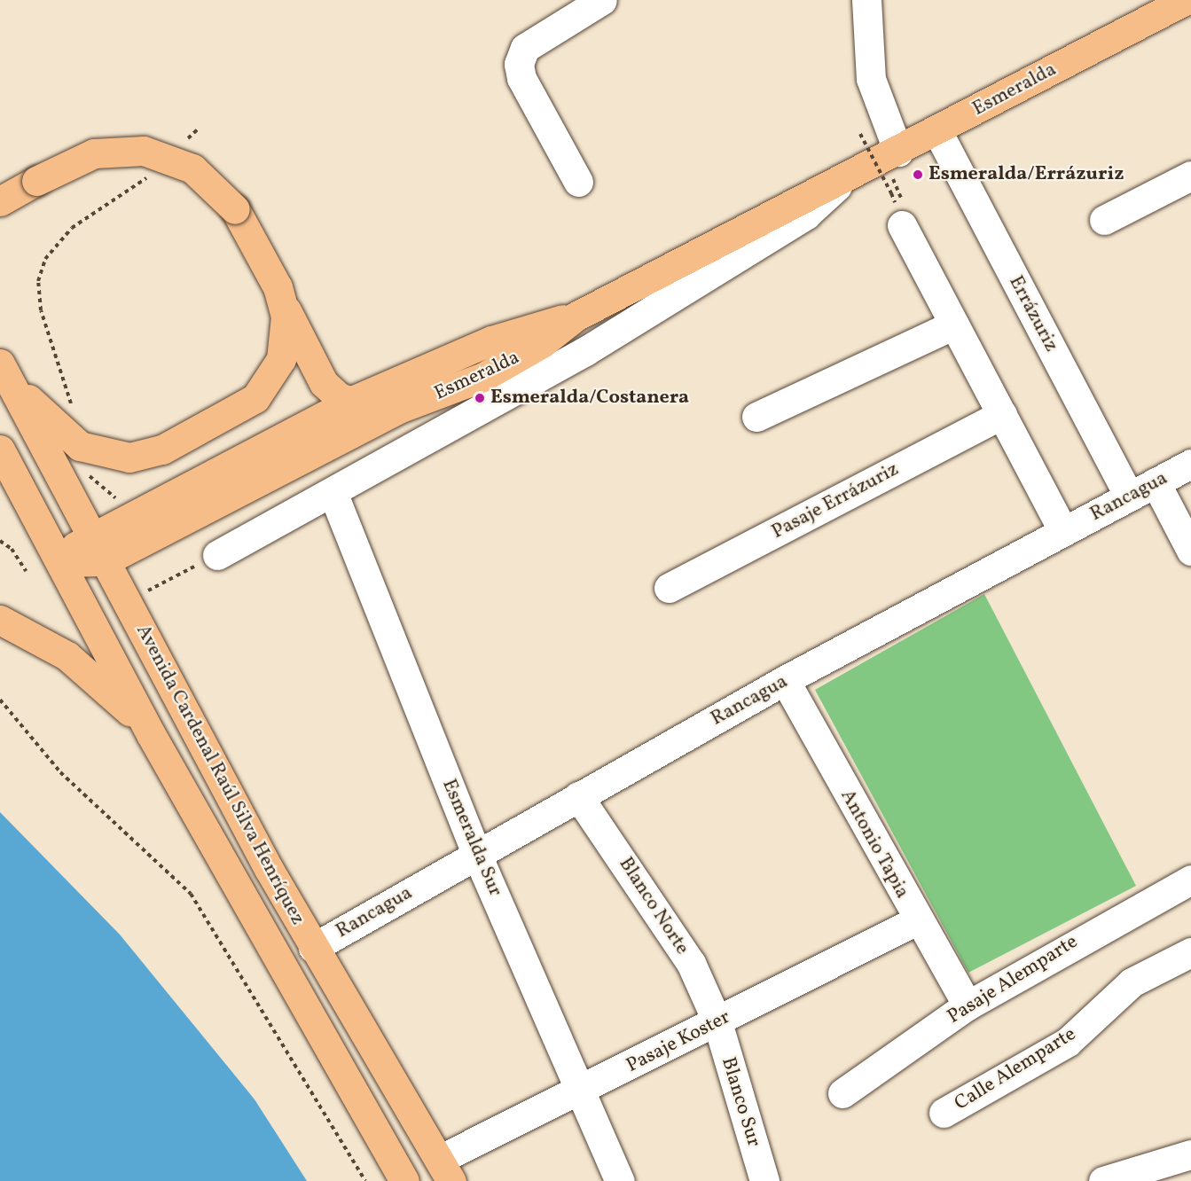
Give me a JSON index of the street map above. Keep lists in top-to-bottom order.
{
  "streets": {
    "main road": ["Esmeralda", "Avenida Cardenal Raúl Silva Henríquez"],
    "street": [
      "Errázuriz",
      "Rancagua",
      "Pasaje Errázuriz",
      "Esmeralda Sur",
      "Antonio Tapia",
      "Blanco Norte",
      "Pasaje Alemparte",
      "Pasaje Koster",
      "Calle Alemparte",
      "Blanco Sur"
    ]
  },
  "crossings": [
    ["Esmeralda", "Errázuriz"],
    ["Esmeralda", "Avenida Cardenal Raúl Silva Henríquez"],
    ["Esmeralda", "Esmeralda Sur"],
    ["Errázuriz", "Rancagua"],
    ["Rancagua", "Avenida Cardenal Raúl Silva Henríquez"],
    ["Rancagua", "Esmeralda Sur"],
    ["Rancagua", "Antonio Tapia"],
    ["Rancagua", "Blanco Norte"],
    ["Avenida Cardenal Raúl Silva Henríquez", "Pasaje Koster"],
    ["Esmeralda Sur", "Pasaje Koster"],
    ["Antonio Tapia", "Pasaje Alemparte"],
    ["Antonio Tapia", "Pasaje Koster"],
    ["Blanco Norte", "Pasaje Koster"],
    ["Blanco Norte", "Blanco Sur"],
    ["Pasaje Koster", "Blanco Sur"]
  ],
  "places": ["Esmeralda/Errázuriz", "Esmeralda/Costanera"]
}
